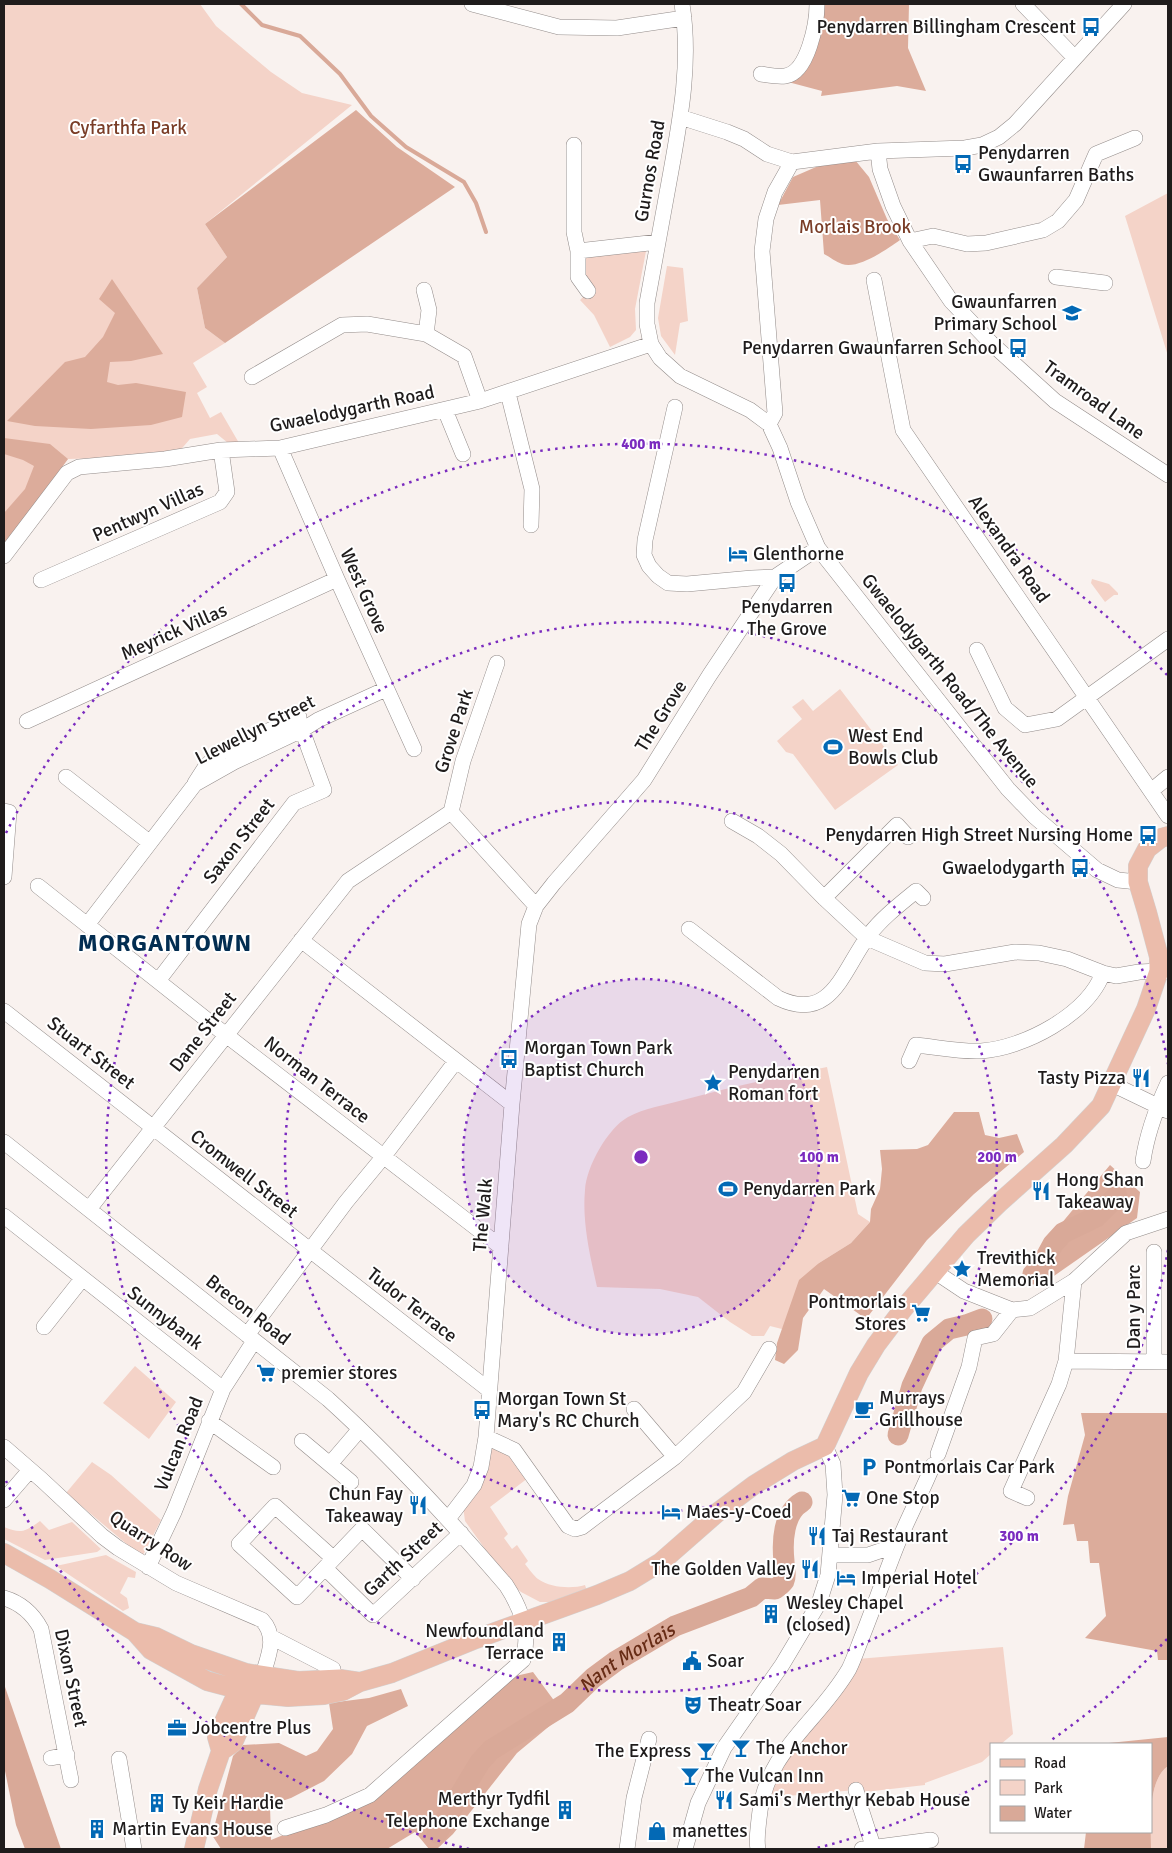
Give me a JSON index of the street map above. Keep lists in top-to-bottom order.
{
  "streets": {
    "street": [
      "Gurnos Road",
      "Tramroad Lane",
      "Gwaelodygarth Road",
      "Pentwyn Villas",
      "Alexandra Road",
      "West Grove",
      "Meyrick Villas",
      "Gwaelodygarth Road/The Avenue",
      "The Grove",
      "Llewellyn Street",
      "Grove Park",
      "Saxon Street",
      "Dane Street",
      "Stuart Street",
      "Norman Terrace",
      "Cromwell Street",
      "The Walk",
      "Tudor Terrace",
      "Dan y Parc",
      "Brecon Road",
      "Sunnybank",
      "Vulcan Road",
      "Quarry Row",
      "Garth Street",
      "Dixon Street"
    ]
  },
  "crossings": [
    ["Gurnos Road", "Gwaelodygarth Road"],
    ["Gwaelodygarth Road", "Pentwyn Villas"],
    ["Gwaelodygarth Road", "West Grove"],
    ["West Grove", "Meyrick Villas"],
    ["West Grove", "Llewellyn Street"],
    ["Gwaelodygarth Road/The Avenue", "The Grove"],
    ["The Grove", "The Walk"],
    ["Llewellyn Street", "Saxon Street"],
    ["Llewellyn Street", "Norman Terrace"],
    ["Grove Park", "Dane Street"],
    ["Saxon Street", "Norman Terrace"],
    ["Dane Street", "Stuart Street"],
    ["Dane Street", "Norman Terrace"],
    ["Dane Street", "Cromwell Street"],
    ["Dane Street", "Brecon Road"],
    ["Stuart Street", "Cromwell Street"],
    ["Norman Terrace", "The Walk"],
    ["Norman Terrace", "Vulcan Road"],
    ["Cromwell Street", "Tudor Terrace"],
    ["Cromwell Street", "Vulcan Road"],
    ["The Walk", "Tudor Terrace"],
    ["The Walk", "Brecon Road"],
    ["Tudor Terrace", "Vulcan Road"],
    ["Brecon Road", "Vulcan Road"],
    ["Brecon Road", "Garth Street"],
    ["Sunnybank", "Vulcan Road"],
    ["Vulcan Road", "Quarry Row"]
  ],
  "districts": ["MORGANTOWN"],
  "water": ["Nant Morlais"],
  "parks": ["Cyfarthfa Park", "Morlais Brook"],
  "places": {
    "bus stop": [
      "Penydarren Billingham Crescent",
      "Penydarren Gwaunfarren Baths",
      "Penydarren Gwaunfarren School",
      "Penydarren The Grove",
      "Penydarren High Street Nursing Home",
      "Gwaelodygarth",
      "Morgan Town Park Baptist Church",
      "Morgan Town St Mary's RC Church"
    ],
    "school or university": ["Gwaunfarren Primary School"],
    "hotel": ["Glenthorne", "Maes-y-Coed", "Imperial Hotel"],
    "sports": ["West End Bowls Club", "Penydarren Park"],
    "restaurant": [
      "Tasty Pizza",
      "Hong Shan Takeaway",
      "Chun Fay Takeaway",
      "Taj Restaurant",
      "The Golden Valley",
      "Sami's Merthyr Kebab House"
    ],
    "place": ["Penydarren Roman fort", "Trevithick Memorial"],
    "supermarket": ["Pontmorlais Stores", "premier stores", "One Stop"],
    "cafe": ["Murrays Grillhouse"],
    "parking": ["Pontmorlais Car Park"],
    "building": [
      "Wesley Chapel (closed)",
      "Newfoundland Terrace",
      "Ty Keir Hardie",
      "Merthyr Tydfil Telephone Exchange",
      "Martin Evans House"
    ],
    "public building": ["Soar"],
    "theatre": ["Theatr Soar"],
    "office": ["Jobcentre Plus"],
    "bar": ["The Anchor", "The Express", "The Vulcan Inn"],
    "shop": ["manettes"]
  },
  "legend": ["Road", "Park", "Water"],
  "rings": [
    "400 m",
    "100 m",
    "200 m",
    "300 m"
  ]
}
